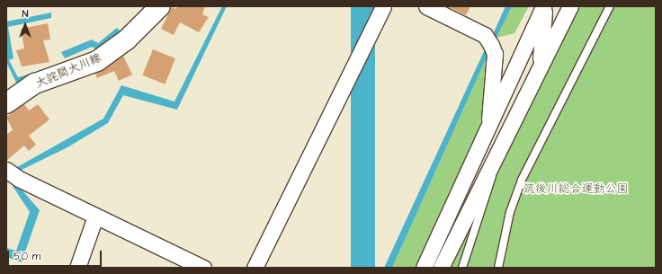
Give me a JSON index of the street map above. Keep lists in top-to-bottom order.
{
  "streets": {
    "main road": ["大詫間大川線"]
  },
  "parks": ["筑後川総合運動公園"],
  "scale_bar": "50 m",
  "north": "top"
}
